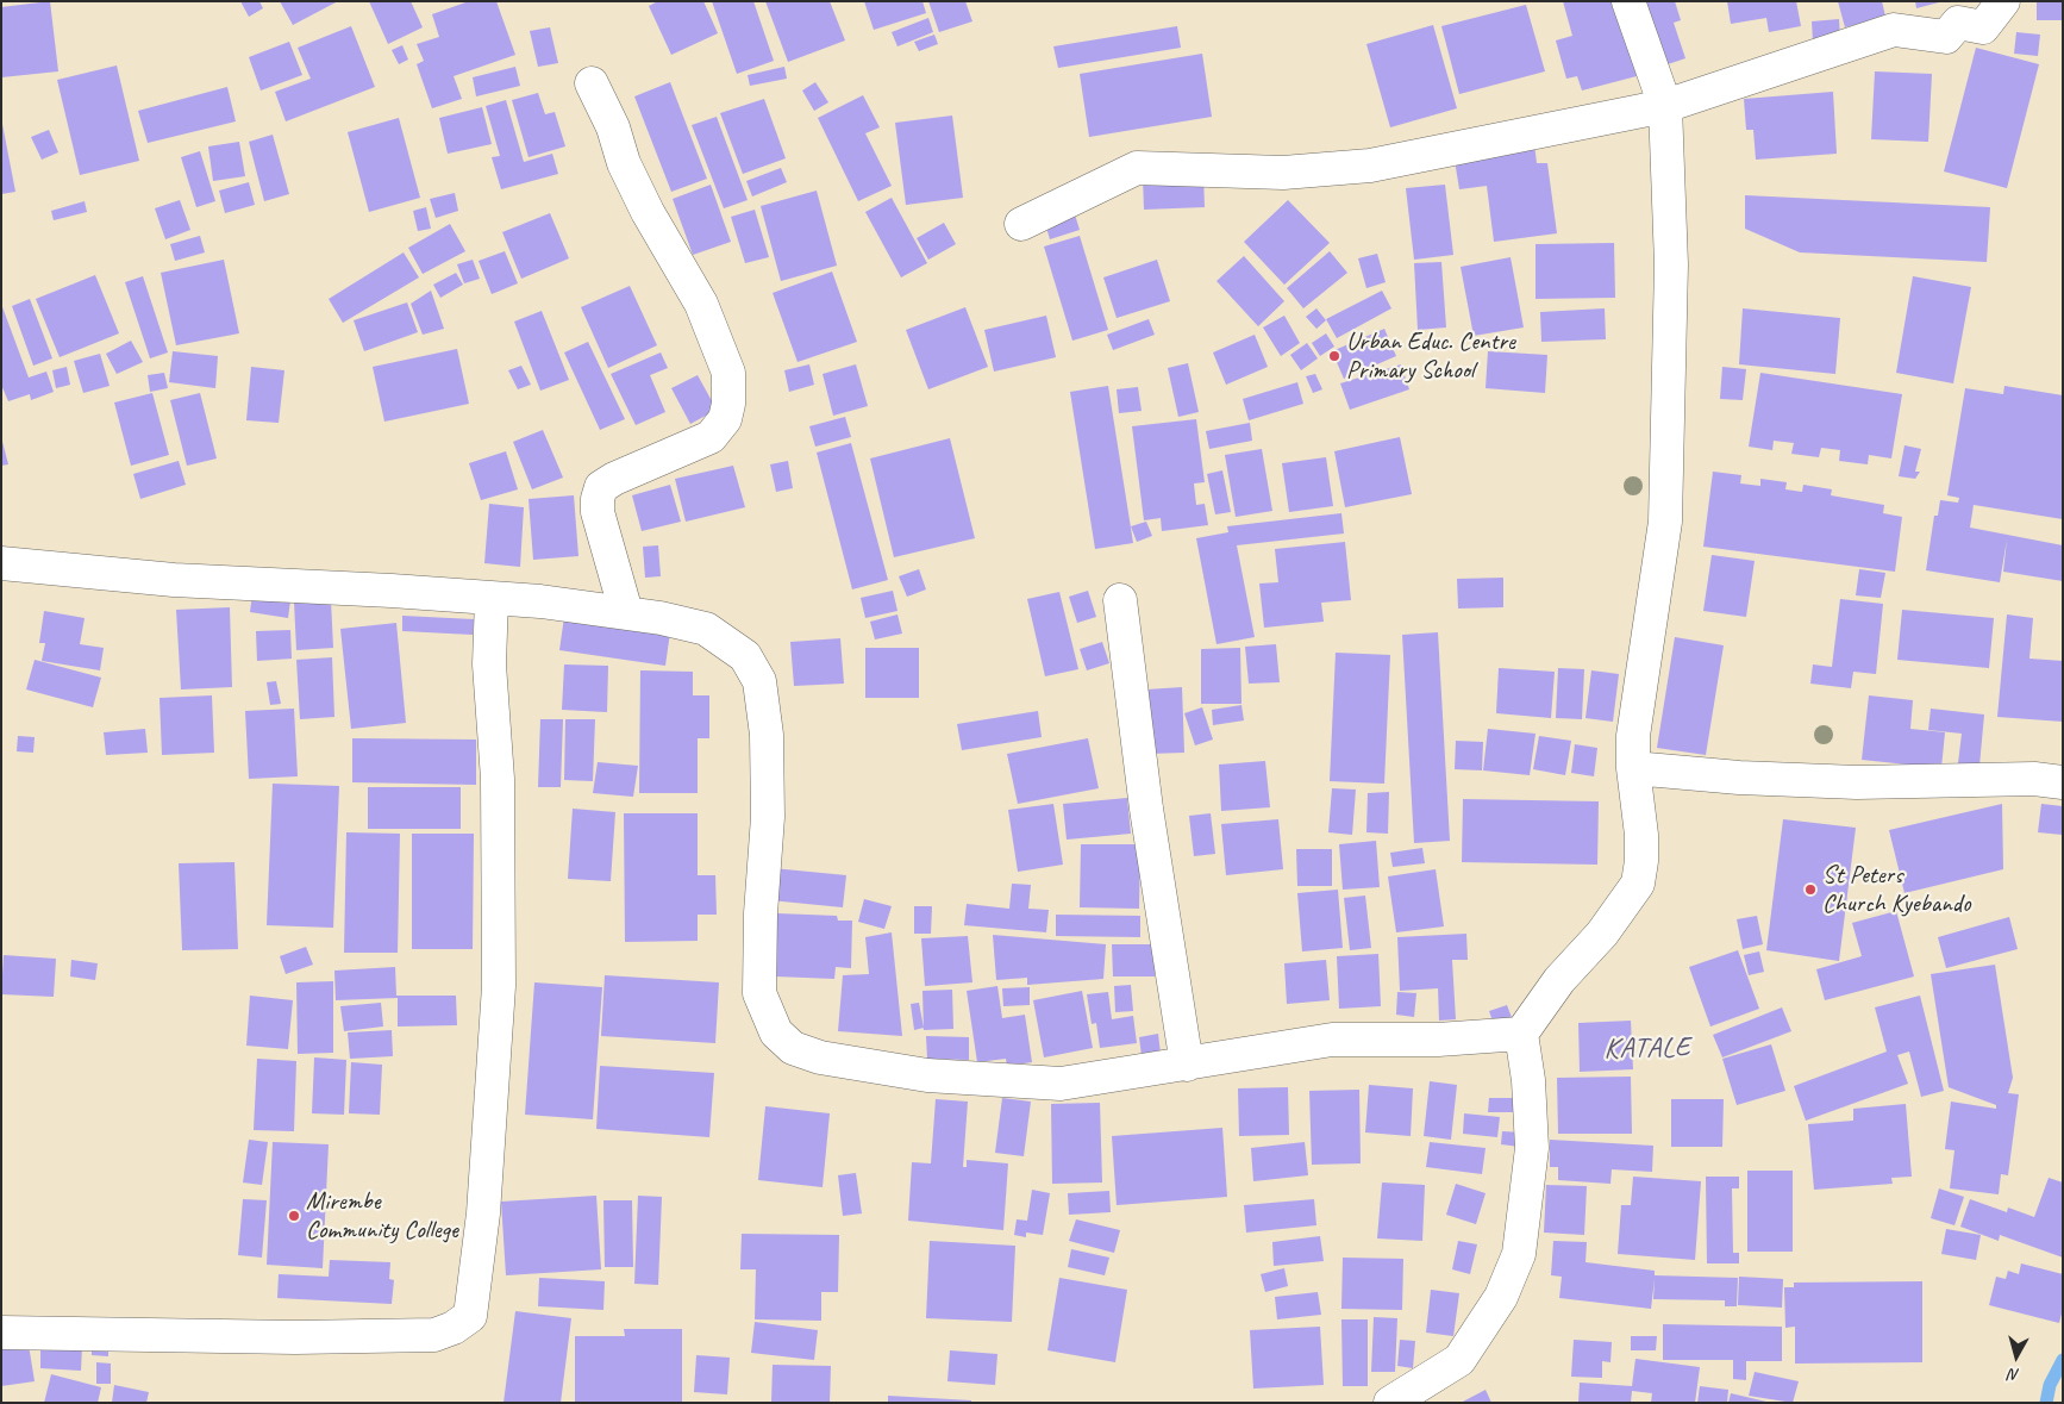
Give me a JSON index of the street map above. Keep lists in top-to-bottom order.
{
  "districts": ["KATALE"],
  "places": ["Urban Educ. Centre Primary School", "St Peters Church Kyebando", "Mirembe Community College"],
  "north": "bottom"
}
